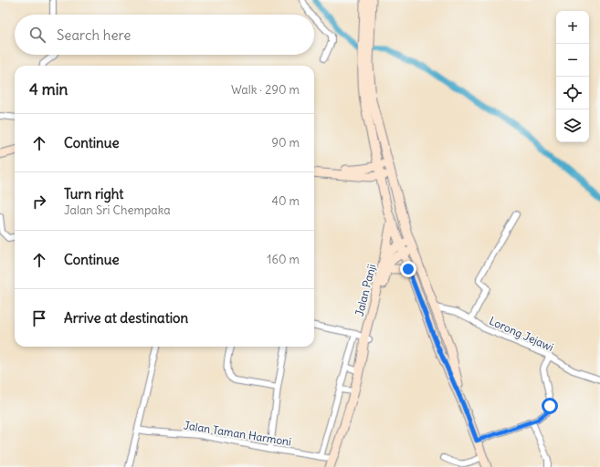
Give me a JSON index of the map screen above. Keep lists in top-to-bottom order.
{
  "streets": {
    "main road": ["Jalan Panji"],
    "street": ["Lorong Jejawi", "Jalan Taman Harmoni"]
  },
  "page": {
    "map_buttons": ["+", "−"],
    "search": "Search here",
    "heading": ["4 min", "Walk · 290 m"],
    "list": [
      ["Continue", "90 m"],
      ["Turn right", "Jalan Sri Chempaka", "40 m"],
      ["Continue", "160 m"],
      "Arrive at destination"
    ]
  }
}
